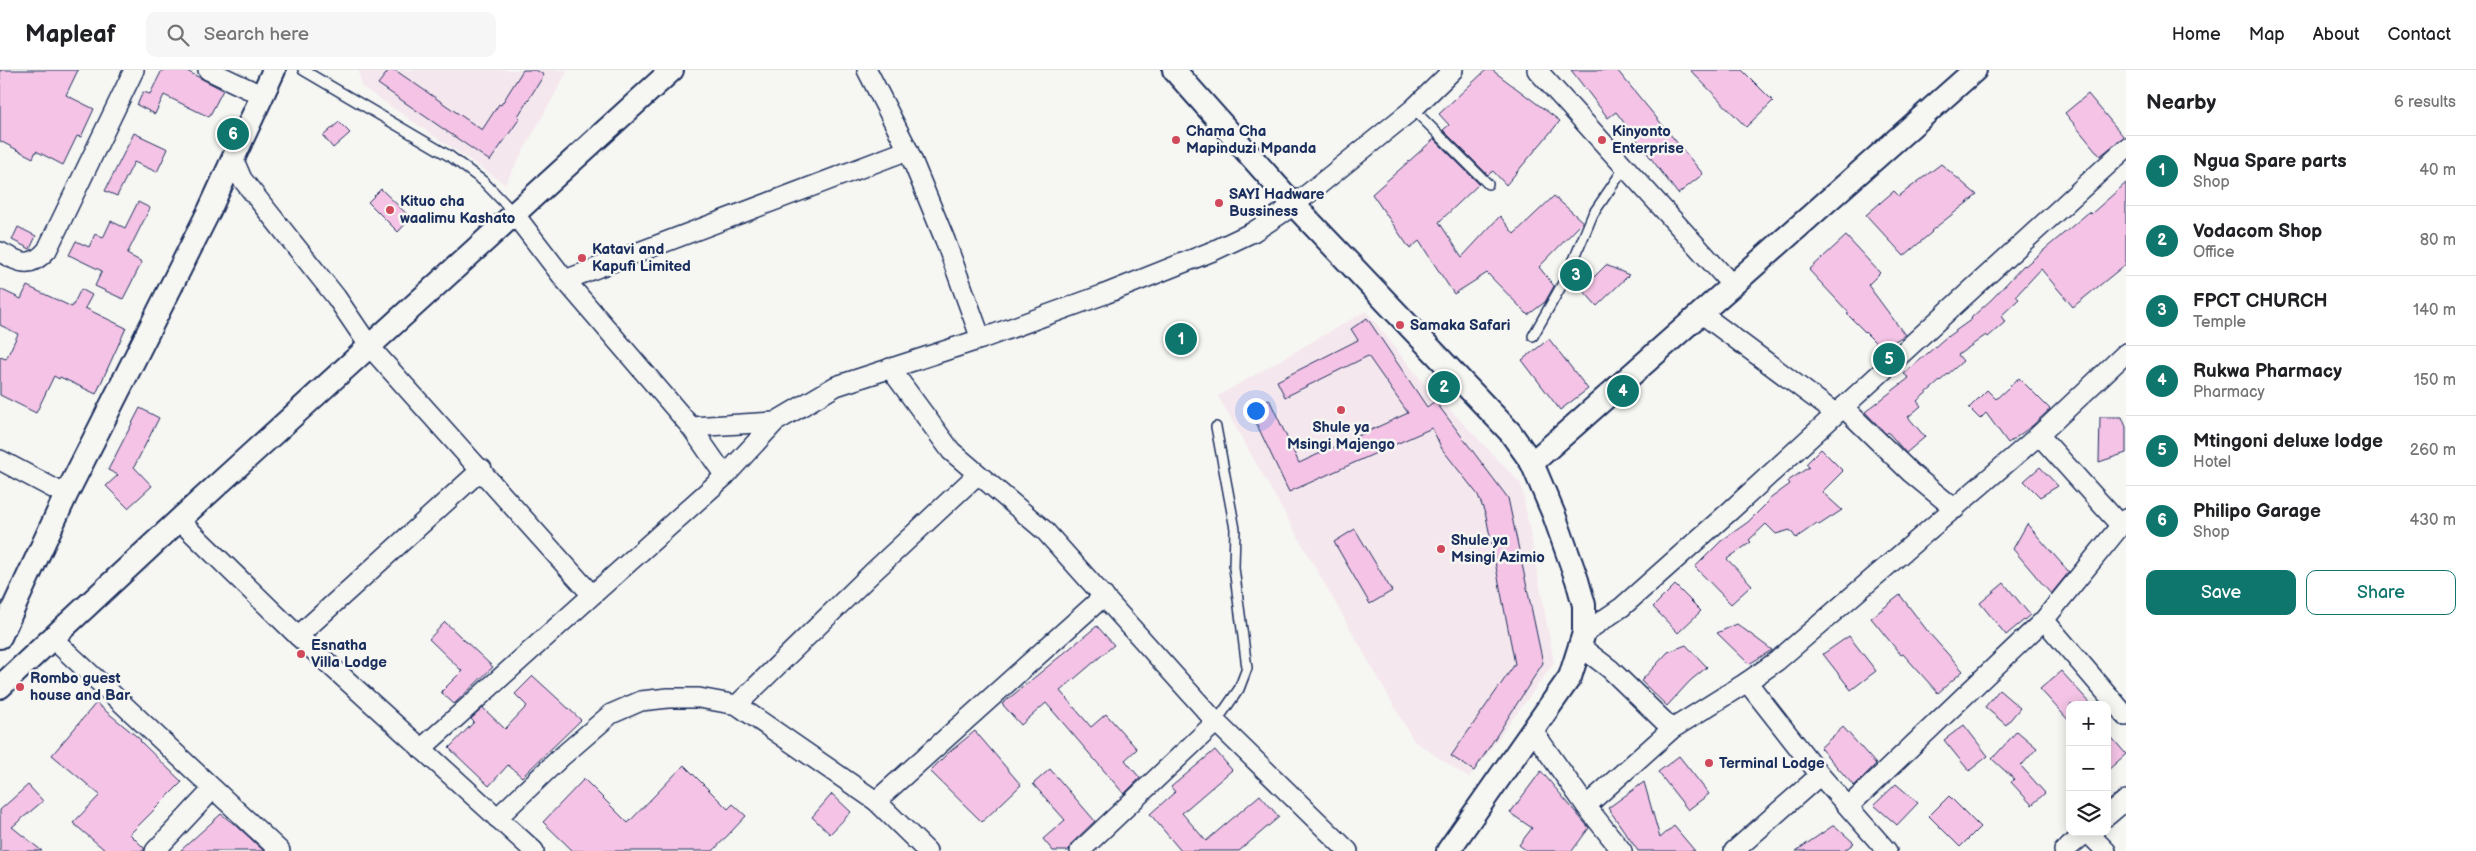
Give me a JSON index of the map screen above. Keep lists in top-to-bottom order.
{
  "places": [
    "Chama Cha Mapinduzi Mpanda",
    "Kinyonto Enterprise",
    "SAYI Hadware Bussiness",
    "Kituo cha waalimu Kashato",
    "Katavi and Kapufi Limited",
    "Samaka Safari",
    "Shule ya Msingi Majengo",
    "Shule ya Msingi Azimio",
    "Esnatha Villa Lodge",
    "Rombo guest house and Bar",
    "Terminal Lodge"
  ],
  "page": {
    "header": "Mapleaf",
    "search": "Search here",
    "nav": [
      "Home",
      "Map",
      "About",
      "Contact"
    ],
    "heading": ["Nearby", "6 results"],
    "pins": [
      "6",
      "3",
      "1",
      "5",
      "2",
      "4"
    ],
    "list": [
      {
        "mark": "1",
        "name": "Ngua Spare parts",
        "note": "Shop",
        "value": "40 m"
      },
      {
        "mark": "2",
        "name": "Vodacom Shop",
        "note": "Office",
        "value": "80 m"
      },
      {
        "mark": "3",
        "name": "FPCT CHURCH",
        "note": "Temple",
        "value": "140 m"
      },
      {
        "mark": "4",
        "name": "Rukwa Pharmacy",
        "note": "Pharmacy",
        "value": "150 m"
      },
      {
        "mark": "5",
        "name": "Mtingoni deluxe lodge",
        "note": "Hotel",
        "value": "260 m"
      },
      {
        "mark": "6",
        "name": "Philipo Garage",
        "note": "Shop",
        "value": "430 m"
      }
    ],
    "buttons": ["Save", "Share"],
    "map_buttons": ["+", "−"]
  }
}
